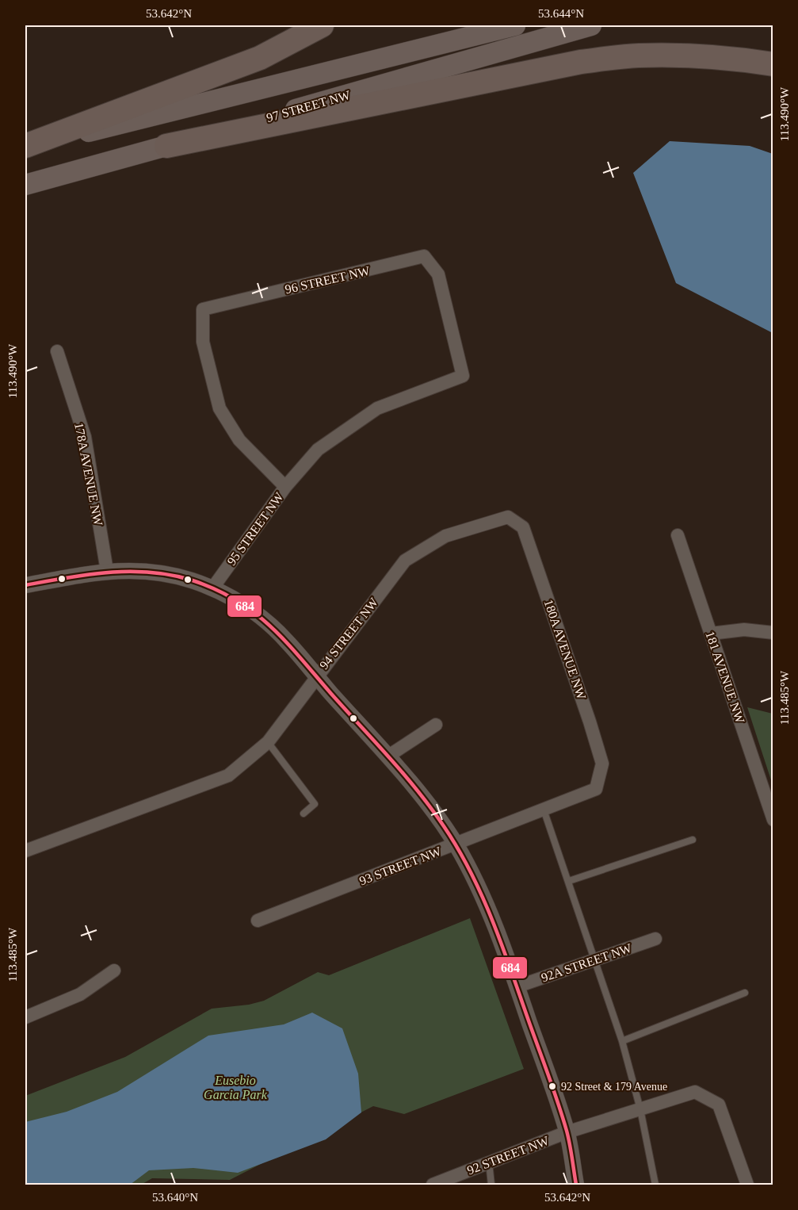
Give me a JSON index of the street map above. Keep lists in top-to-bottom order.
{
  "streets": {
    "main road": ["97 STREET NW"],
    "street": [
      "96 STREET NW",
      "178A AVENUE NW",
      "95 STREET NW",
      "94 STREET NW",
      "180A AVENUE NW",
      "181 AVENUE NW",
      "93 STREET NW",
      "92A STREET NW",
      "92 STREET NW"
    ]
  },
  "crossings": [
    ["96 STREET NW", "95 STREET NW"],
    ["94 STREET NW", "180A AVENUE NW"],
    ["180A AVENUE NW", "93 STREET NW"]
  ],
  "parks": ["Eusebio Garcia Park"],
  "places": ["92 Street & 179 Avenue"],
  "lines": ["transit line 684"],
  "coordinates": [
    "53.642°N",
    "53.644°N",
    "113.490°W",
    "113.485°W",
    "53.640°N"
  ]
}
